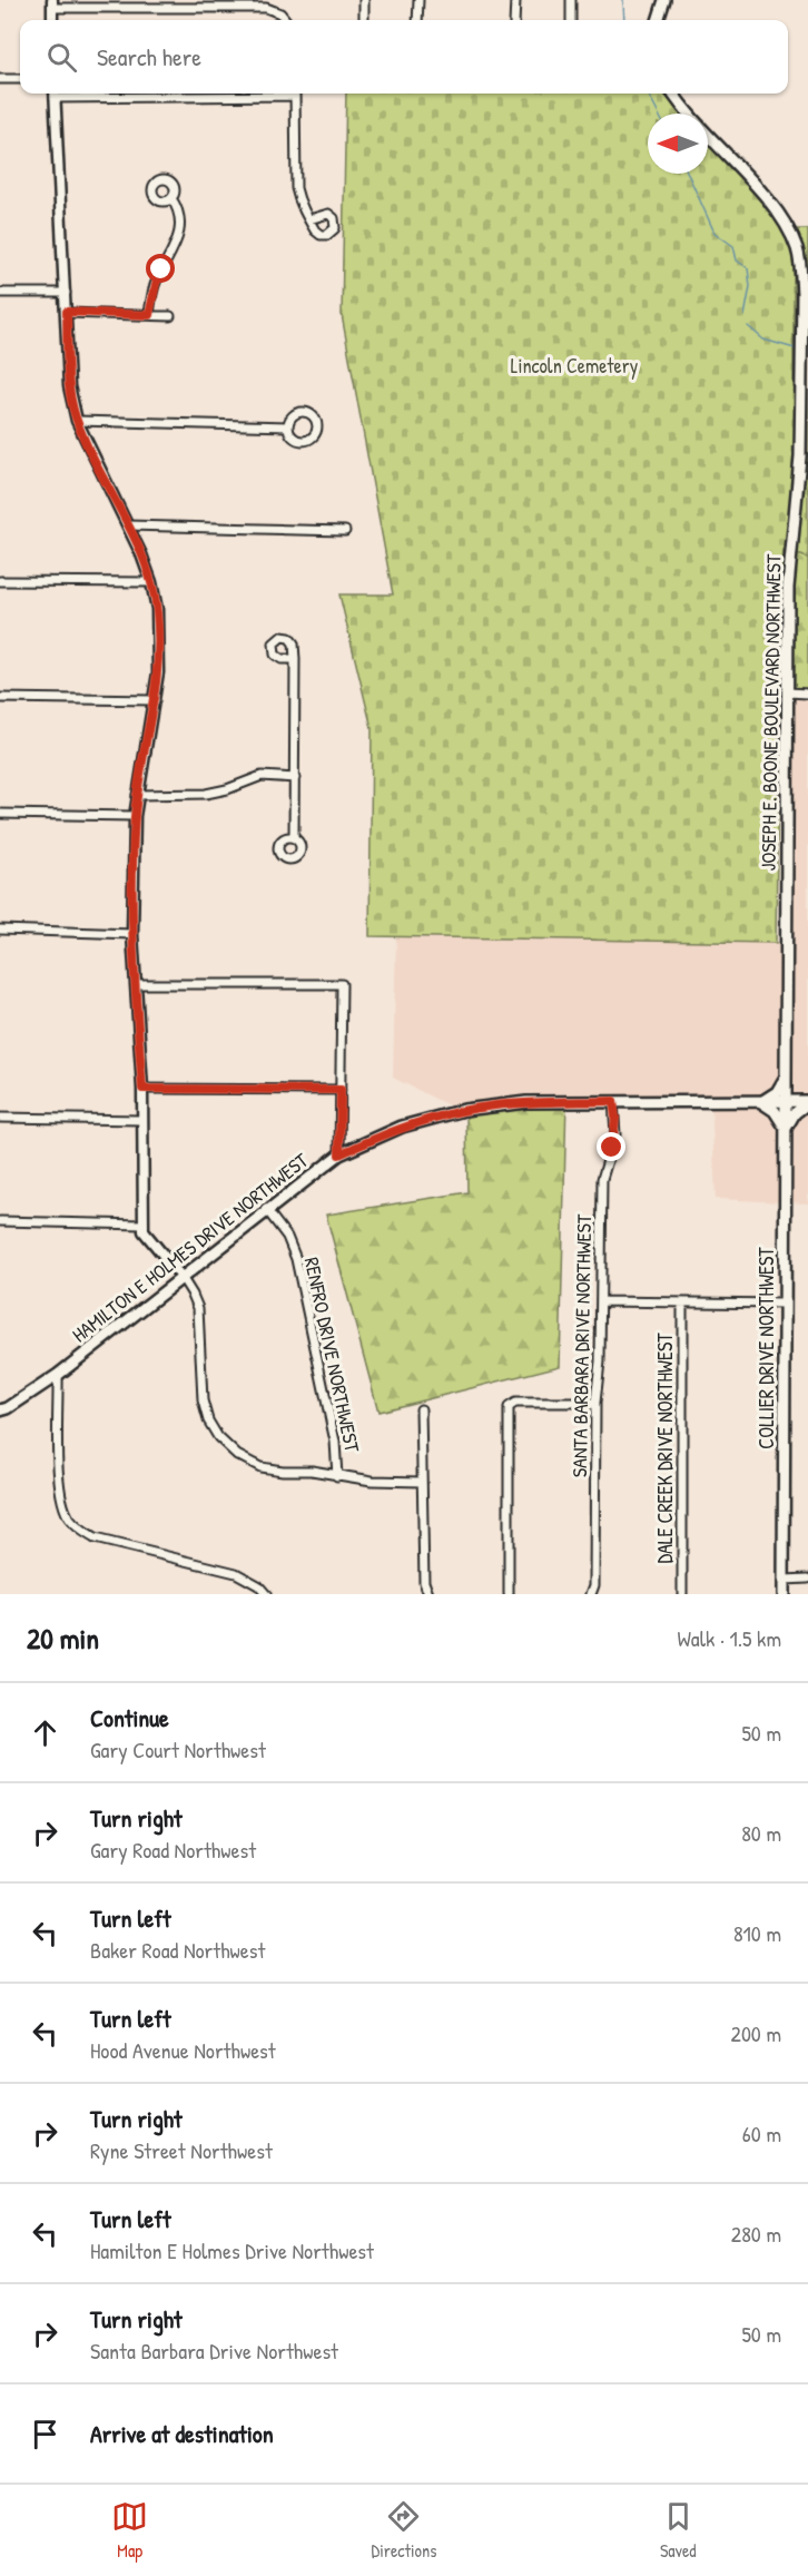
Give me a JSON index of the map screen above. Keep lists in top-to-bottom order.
{
  "streets": {
    "main road": ["JOSEPH E. BOONE BOULEVARD NORTHWEST", "HAMILTON E HOLMES DRIVE NORTHWEST", "COLLIER DRIVE NORTHWEST"],
    "street": ["SANTA BARBARA DRIVE NORTHWEST", "RENFRO DRIVE NORTHWEST", "DALE CREEK DRIVE NORTHWEST"]
  },
  "crossings": [
    ["JOSEPH E. BOONE BOULEVARD NORTHWEST", "HAMILTON E HOLMES DRIVE NORTHWEST"],
    ["JOSEPH E. BOONE BOULEVARD NORTHWEST", "COLLIER DRIVE NORTHWEST"],
    ["HAMILTON E HOLMES DRIVE NORTHWEST", "SANTA BARBARA DRIVE NORTHWEST"],
    ["HAMILTON E HOLMES DRIVE NORTHWEST", "COLLIER DRIVE NORTHWEST"],
    ["HAMILTON E HOLMES DRIVE NORTHWEST", "RENFRO DRIVE NORTHWEST"]
  ],
  "parks": ["Lincoln Cemetery"],
  "north": "left",
  "page": {
    "search": "Search here",
    "heading": ["20 min", "Walk · 1.5 km"],
    "list": [
      ["Continue", "Gary Court Northwest", "50 m"],
      ["Turn right", "Gary Road Northwest", "80 m"],
      ["Turn left", "Baker Road Northwest", "810 m"],
      ["Turn left", "Hood Avenue Northwest", "200 m"],
      ["Turn right", "Ryne Street Northwest", "60 m"],
      ["Turn left", "Hamilton E Holmes Drive Northwest", "280 m"],
      ["Turn right", "Santa Barbara Drive Northwest", "50 m"],
      "Arrive at destination"
    ],
    "nav": ["Map", "Directions", "Saved"]
  }
}
